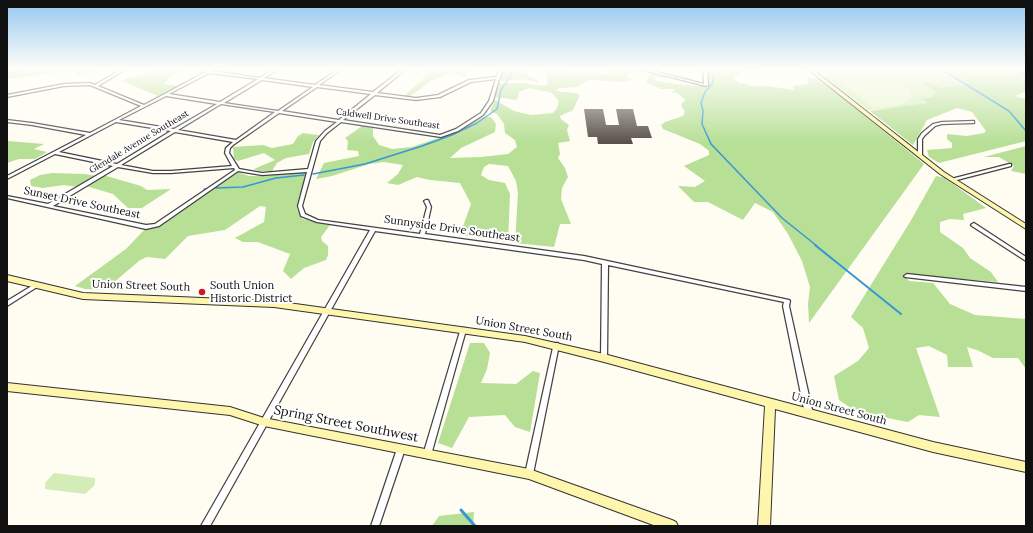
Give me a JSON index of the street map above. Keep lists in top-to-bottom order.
{
  "streets": {
    "street": [
      "Caldwell Drive Southeast",
      "Glendale Avenue Southeast",
      "Sunset Drive Southeast",
      "Sunnyside Drive Southeast",
      "Union Street South",
      "Spring Street Southwest"
    ]
  },
  "crossings": [
    ["Caldwell Drive Southeast", "Glendale Avenue Southeast"],
    ["Caldwell Drive Southeast", "Sunnyside Drive Southeast"],
    ["Glendale Avenue Southeast", "Sunset Drive Southeast"],
    ["Sunnyside Drive Southeast", "Union Street South"]
  ],
  "places": ["South Union Historic District"]
}
